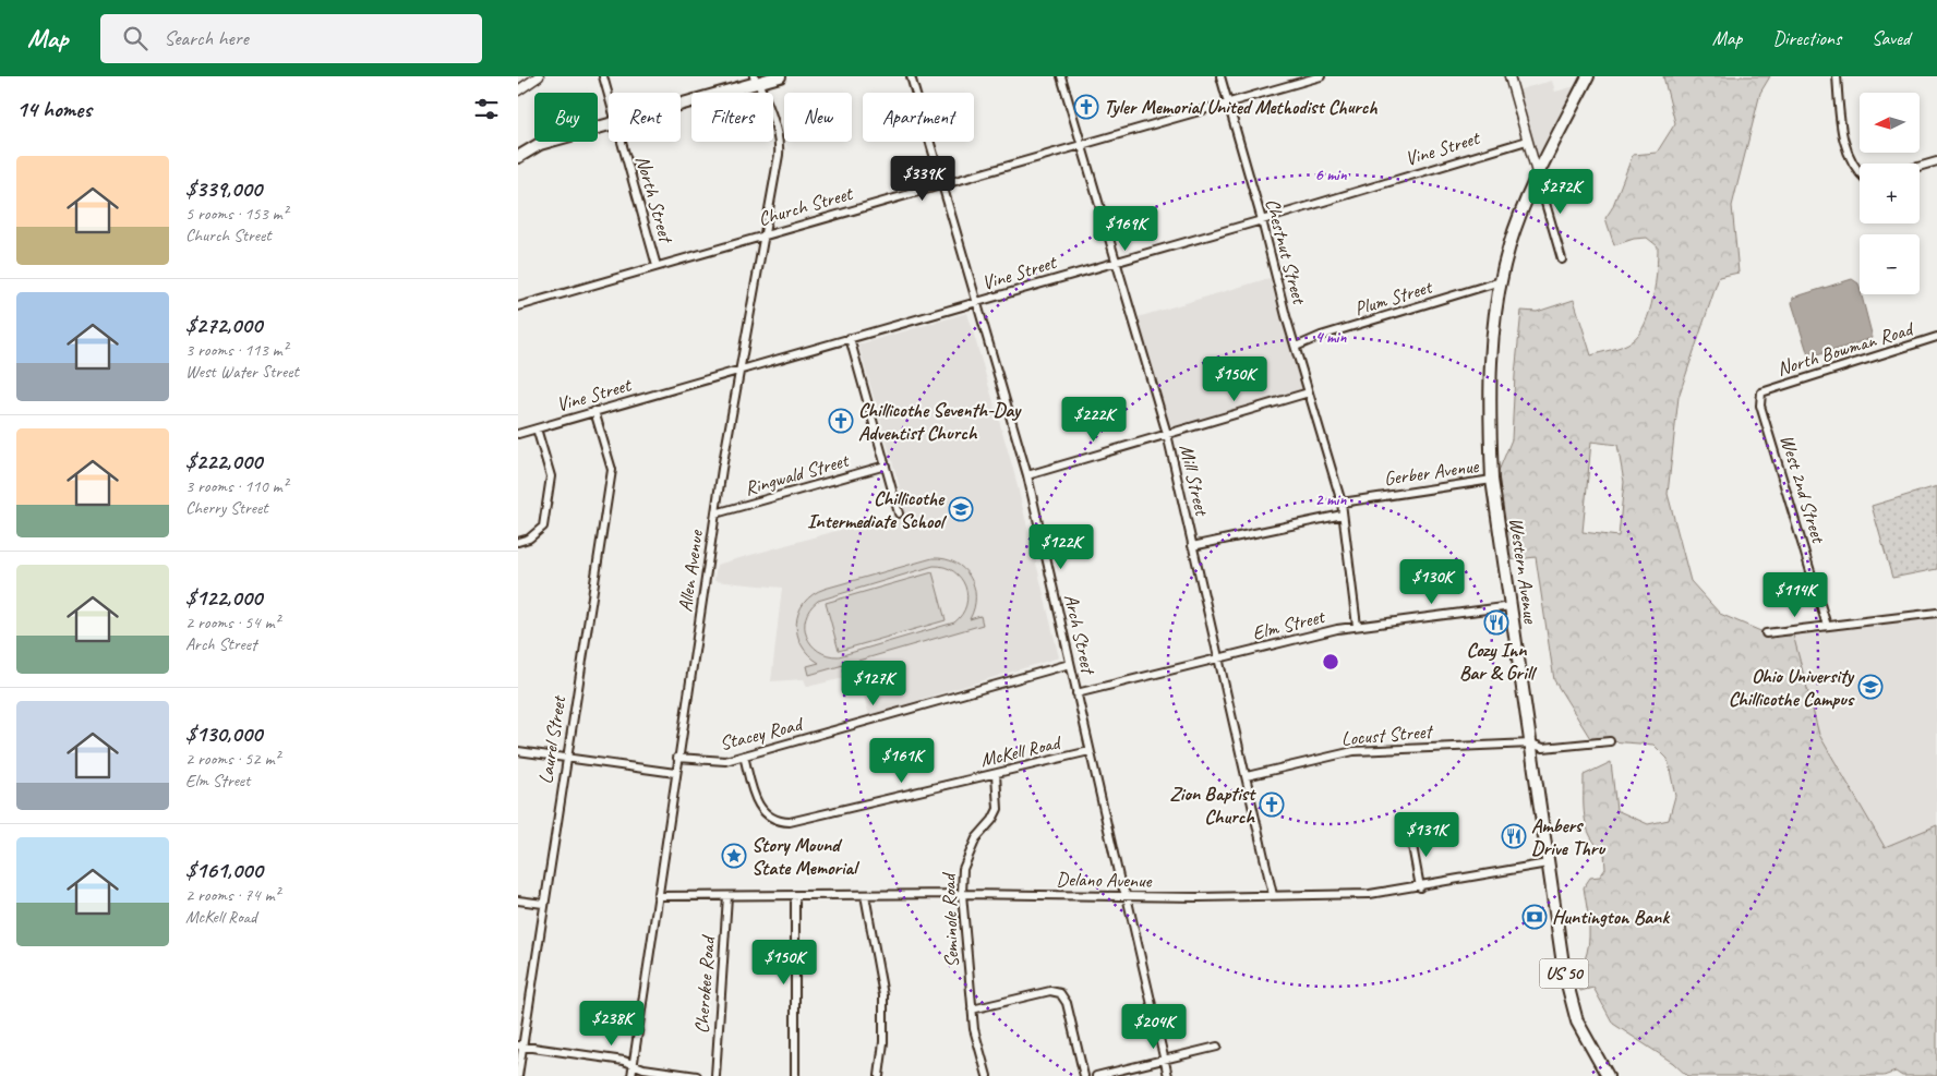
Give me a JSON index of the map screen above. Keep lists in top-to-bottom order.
{
  "streets": {
    "main road": ["Western Avenue", "US 50"],
    "street": [
      "Vine Street",
      "North Street",
      "Church Street",
      "Chestnut Street",
      "Plum Street",
      "North Bowman Road",
      "Gerber Avenue",
      "Ringwald Street",
      "Mill Street",
      "West 2nd Street",
      "Allen Avenue",
      "Elm Street",
      "Arch Street",
      "Stacey Road",
      "Locust Street",
      "Laurel Street",
      "McKell Road",
      "Delano Avenue",
      "Seminole Road",
      "Cherokee Road"
    ]
  },
  "crossings": [
    ["Vine Street", "Chestnut Street"],
    ["Vine Street", "Mill Street"],
    ["Vine Street", "Allen Avenue"],
    ["Vine Street", "Arch Street"],
    ["Vine Street", "Laurel Street"],
    ["North Street", "Church Street"],
    ["Church Street", "Chestnut Street"],
    ["Church Street", "Mill Street"],
    ["Church Street", "Allen Avenue"],
    ["Church Street", "Arch Street"],
    ["Chestnut Street", "Plum Street"],
    ["Chestnut Street", "Gerber Avenue"],
    ["Chestnut Street", "Elm Street"],
    ["Plum Street", "Western Avenue"],
    ["North Bowman Road", "West 2nd Street"],
    ["Gerber Avenue", "Western Avenue"],
    ["Ringwald Street", "Allen Avenue"],
    ["Mill Street", "Elm Street"],
    ["Mill Street", "Locust Street"],
    ["Mill Street", "Delano Avenue"],
    ["Western Avenue", "Elm Street"],
    ["Western Avenue", "Locust Street"],
    ["Western Avenue", "Delano Avenue"],
    ["Allen Avenue", "Stacey Road"],
    ["Allen Avenue", "Delano Avenue"],
    ["Elm Street", "Arch Street"],
    ["Arch Street", "Stacey Road"],
    ["Arch Street", "McKell Road"],
    ["Arch Street", "Delano Avenue"],
    ["Stacey Road", "McKell Road"],
    ["McKell Road", "Seminole Road"],
    ["Delano Avenue", "Seminole Road"],
    ["Delano Avenue", "Cherokee Road"]
  ],
  "places": {
    "church": ["Tyler Memorial United Methodist Church", "Chillicothe Seventh-Day Adventist Church", "Zion Baptist Church"],
    "school or university": ["Chillicothe Intermediate School", "Ohio University Chillicothe Campus"],
    "restaurant": ["Cozy Inn Bar & Grill", "Ambers Drive Thru"],
    "place": ["Story Mound State Memorial"],
    "bank": ["Huntington Bank"]
  },
  "north": "left",
  "page": {
    "header": "Map",
    "search": "Search here",
    "nav": ["Map", "Directions", "Saved"],
    "heading": "14 homes",
    "map_buttons": ["+", "−"],
    "chip": [
      "Buy",
      "Rent",
      "Filters",
      "New",
      "Apartment"
    ],
    "list": [
      {
        "name": "$339,000",
        "note": "5 rooms · 153 m² · Church Street"
      },
      {
        "name": "$272,000",
        "note": "3 rooms · 113 m² · West Water Street"
      },
      {
        "name": "$222,000",
        "note": "3 rooms · 110 m² · Cherry Street"
      },
      {
        "name": "$122,000",
        "note": "2 rooms · 54 m² · Arch Street"
      },
      {
        "name": "$130,000",
        "note": "2 rooms · 52 m² · Elm Street"
      },
      {
        "name": "$161,000",
        "note": "2 rooms · 74 m² · McKell Road"
      }
    ],
    "price": [
      "$339K",
      "$272K",
      "$169K",
      "$150K",
      "$222K",
      "$122K",
      "$130K",
      "$114K",
      "$127K",
      "$161K",
      "$131K",
      "$150K",
      "$238K",
      "$204K"
    ]
  },
  "rings": ["6 min", "4 min", "2 min"]
}
